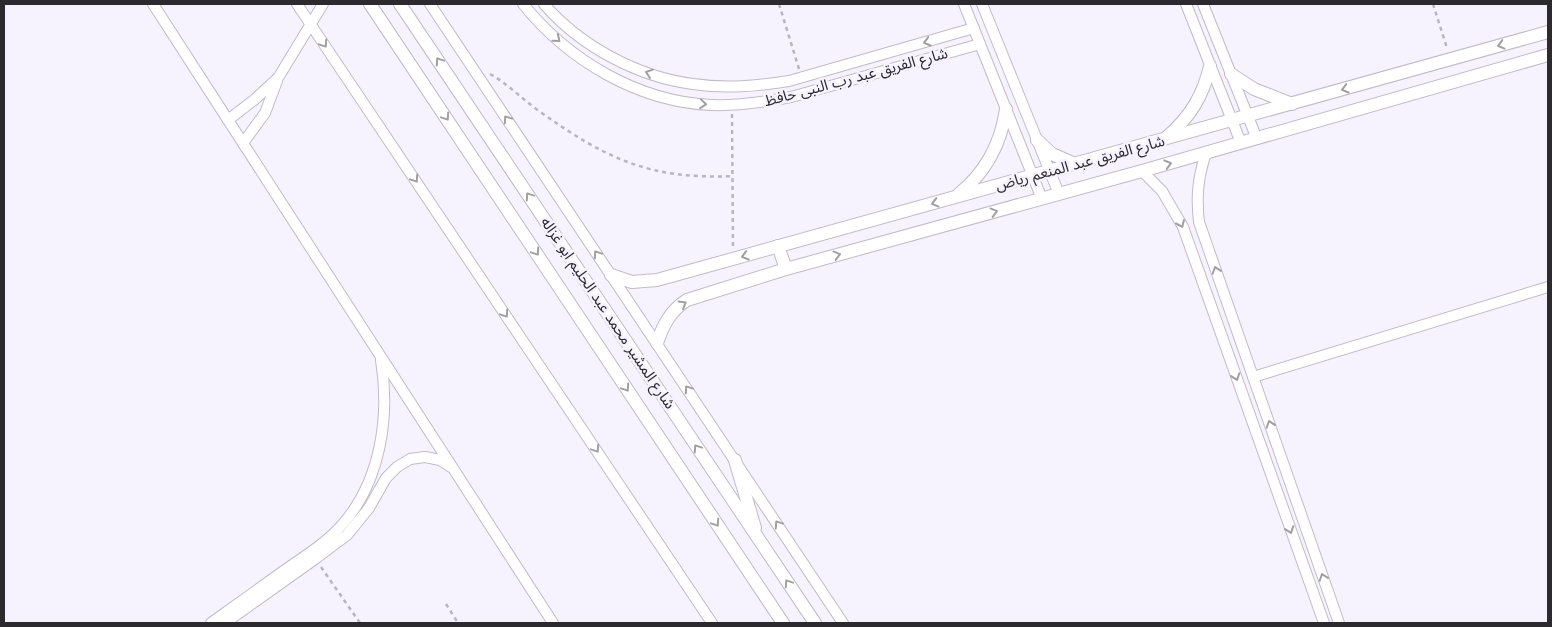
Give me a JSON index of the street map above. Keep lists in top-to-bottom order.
{
  "streets": {
    "street": ["شارع الفريق عبد رب النبى حافظ", "شارع الفريق عبد المنعم رياض", "شارع المشير محمد عبد الحليم ابو غزاله"]
  }
}
